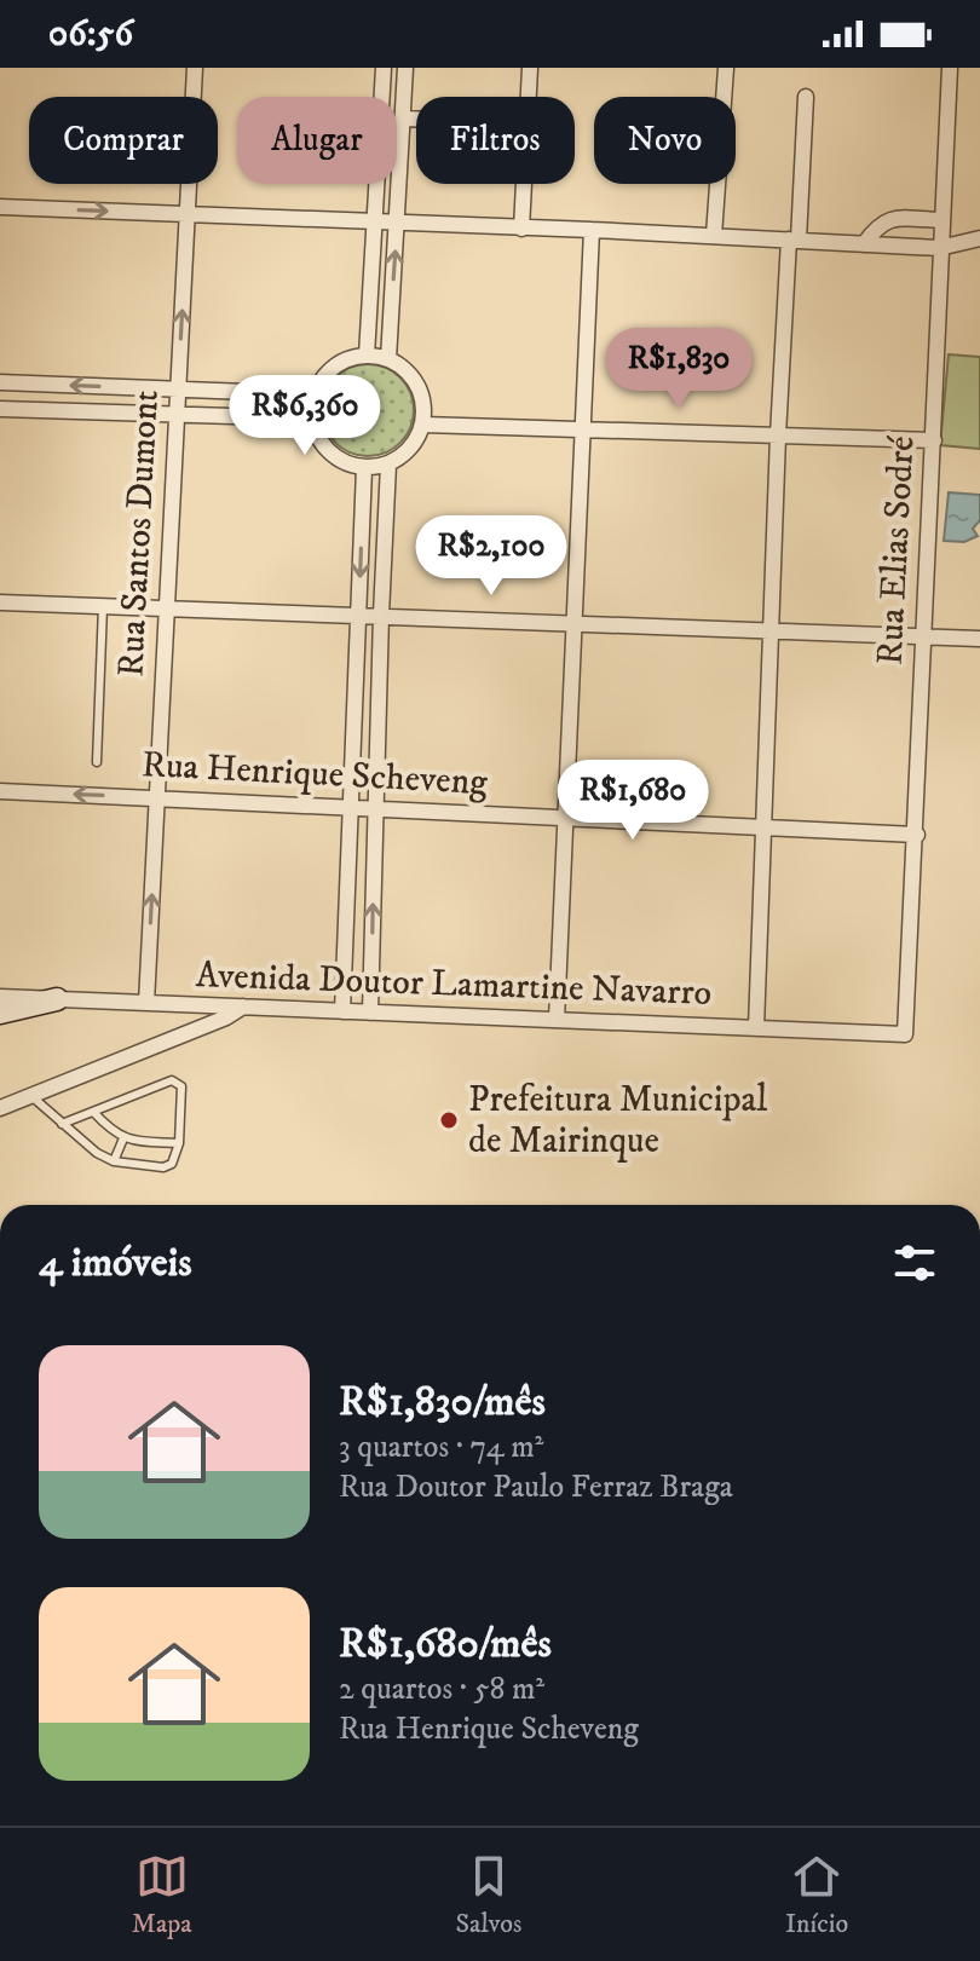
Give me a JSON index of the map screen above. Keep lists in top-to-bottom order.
{
  "streets": {
    "street": [
      "Rua Santos Dumont",
      "Rua Elias Sodré",
      "Rua Henrique Scheveng",
      "Avenida Doutor Lamartine Navarro"
    ]
  },
  "crossings": [
    ["Rua Santos Dumont", "Rua Henrique Scheveng"],
    ["Rua Santos Dumont", "Avenida Doutor Lamartine Navarro"],
    ["Rua Elias Sodré", "Rua Henrique Scheveng"],
    ["Rua Elias Sodré", "Avenida Doutor Lamartine Navarro"]
  ],
  "one_way": ["Rua Santos Dumont"],
  "places": ["Prefeitura Municipal de Mairinque"],
  "page": {
    "status": "06:56",
    "chip": [
      "Comprar",
      "Alugar",
      "Filtros",
      "Novo"
    ],
    "price": [
      "R$1,830",
      "R$6,360",
      "R$2,100",
      "R$1,680"
    ],
    "heading": "4 imóveis",
    "list": [
      {
        "name": "R$1,830/mês",
        "note": "3 quartos · 74 m² · Rua Doutor Paulo Ferraz Braga"
      },
      {
        "name": "R$1,680/mês",
        "note": "2 quartos · 58 m² · Rua Henrique Scheveng"
      }
    ],
    "tabs": ["Mapa", "Salvos", "Início"]
  }
}
